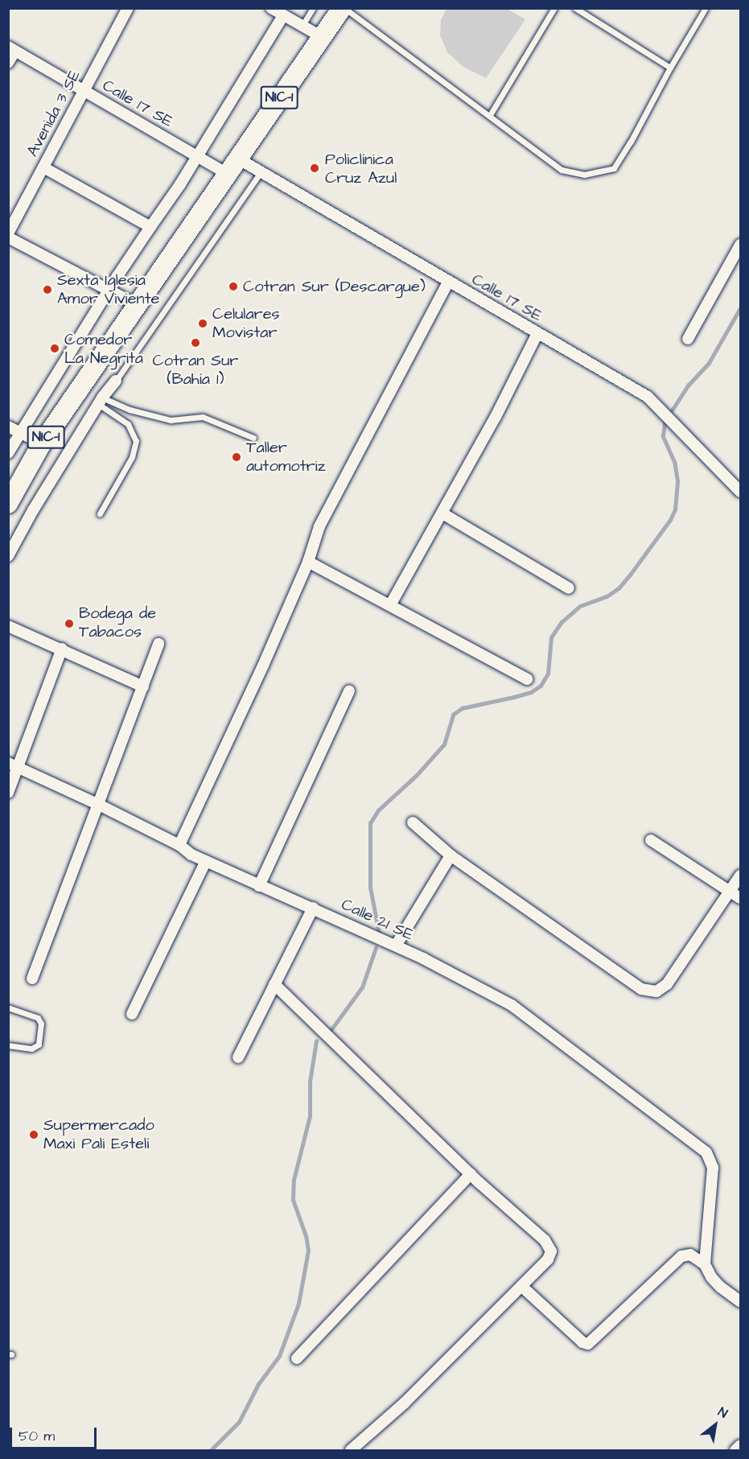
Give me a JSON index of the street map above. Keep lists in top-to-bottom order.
{
  "streets": {
    "highway": ["NIC-1"],
    "street": ["Calle 17 SE", "Avenida 3 SE", "Calle 21 SE"]
  },
  "crossings": [
    ["NIC-1", "Calle 17 SE"],
    ["Calle 17 SE", "Avenida 3 SE"]
  ],
  "places": [
    "Policlínica Cruz Azul",
    "Cotran Sur (Descargue)",
    "Sexta Iglesia Amor Viviente",
    "Celulares Movistar",
    "Cotran Sur (Bahía 1)",
    "Comedor La Negrita",
    "Taller automotriz",
    "Bodega de Tabacos",
    "Supermercado Maxi Pali Estelí"
  ],
  "scale_bar": "50 m",
  "north": "top right"
}
